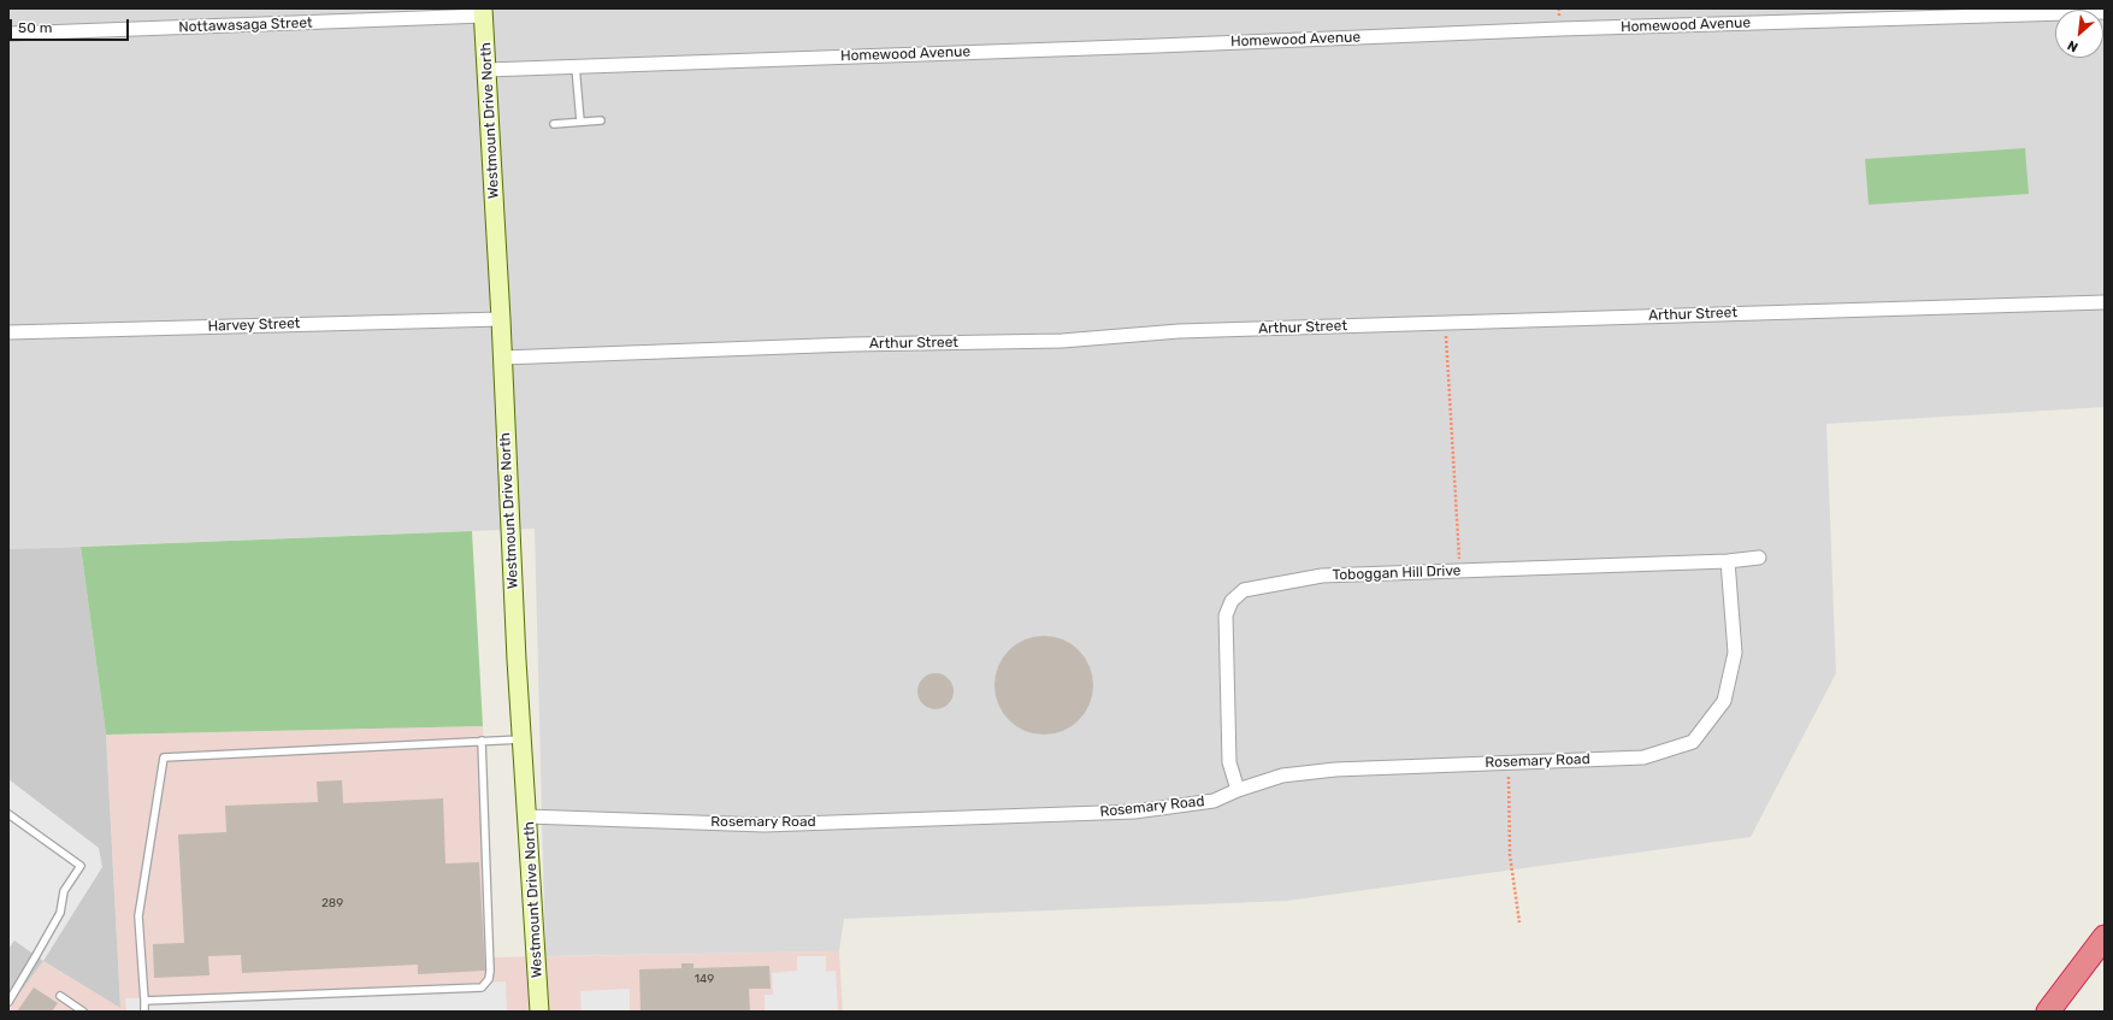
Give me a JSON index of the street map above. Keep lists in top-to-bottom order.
{
  "streets": {
    "street": [
      "Nottawasaga Street",
      "Homewood Avenue",
      "Westmount Drive North",
      "Arthur Street",
      "Harvey Street",
      "Toboggan Hill Drive",
      "Rosemary Road"
    ]
  },
  "crossings": [
    ["Nottawasaga Street", "Westmount Drive North"],
    ["Homewood Avenue", "Westmount Drive North"],
    ["Westmount Drive North", "Arthur Street"],
    ["Westmount Drive North", "Harvey Street"],
    ["Westmount Drive North", "Rosemary Road"],
    ["Toboggan Hill Drive", "Rosemary Road"]
  ],
  "house_numbers": ["289", "149"],
  "scale_bar": "50 m",
  "north": "bottom left"
}
